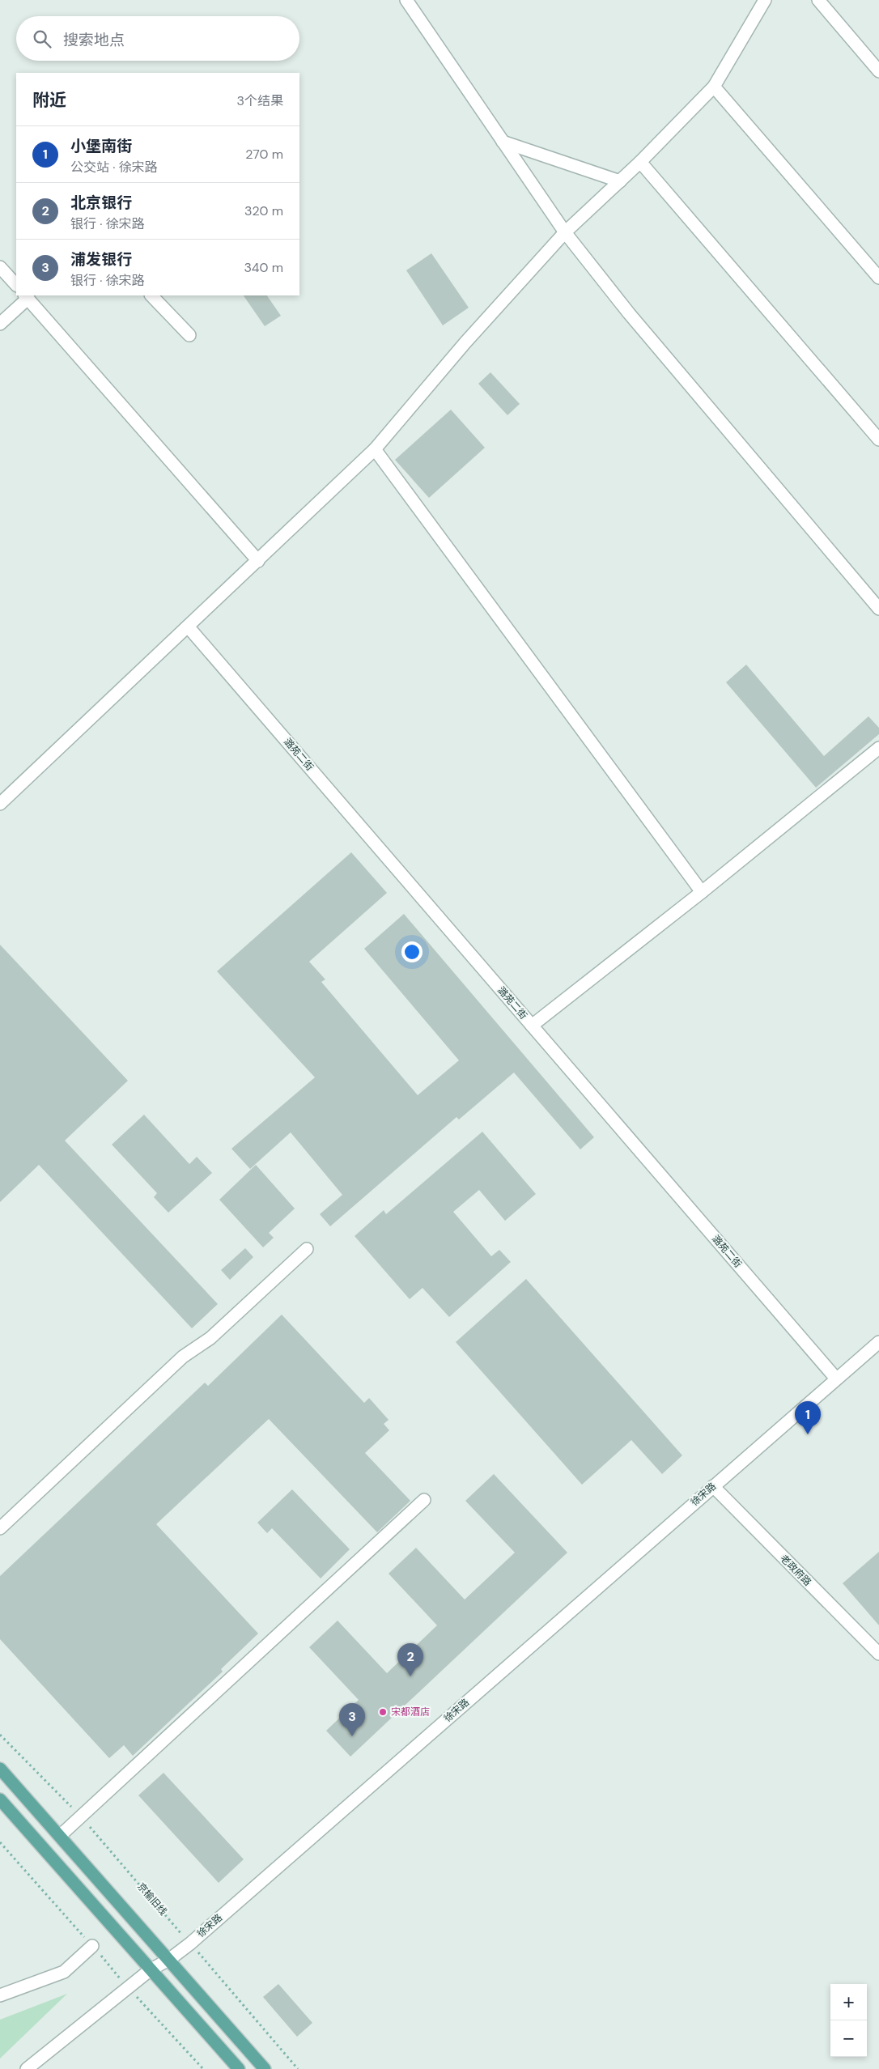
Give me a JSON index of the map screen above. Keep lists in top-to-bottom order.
{
  "streets": {
    "street": ["潞苑二街", "徐宋路", "老政府路"],
    "path": ["京榆旧线"]
  },
  "crossings": [
    ["潞苑二街", "徐宋路"],
    ["徐宋路", "老政府路"],
    ["徐宋路", "京榆旧线"]
  ],
  "places": ["宋都酒店"],
  "page": {
    "search": "搜索地点",
    "heading": ["附近", "3个结果"],
    "list": [
      {
        "mark": "1",
        "name": "小堡南街",
        "note": "公交站 · 徐宋路",
        "value": "270 m"
      },
      {
        "mark": "2",
        "name": "北京银行",
        "note": "银行 · 徐宋路",
        "value": "320 m"
      },
      {
        "mark": "3",
        "name": "浦发银行",
        "note": "银行 · 徐宋路",
        "value": "340 m"
      }
    ],
    "pins": ["1", "2", "3"],
    "map_buttons": ["+", "−"]
  }
}
